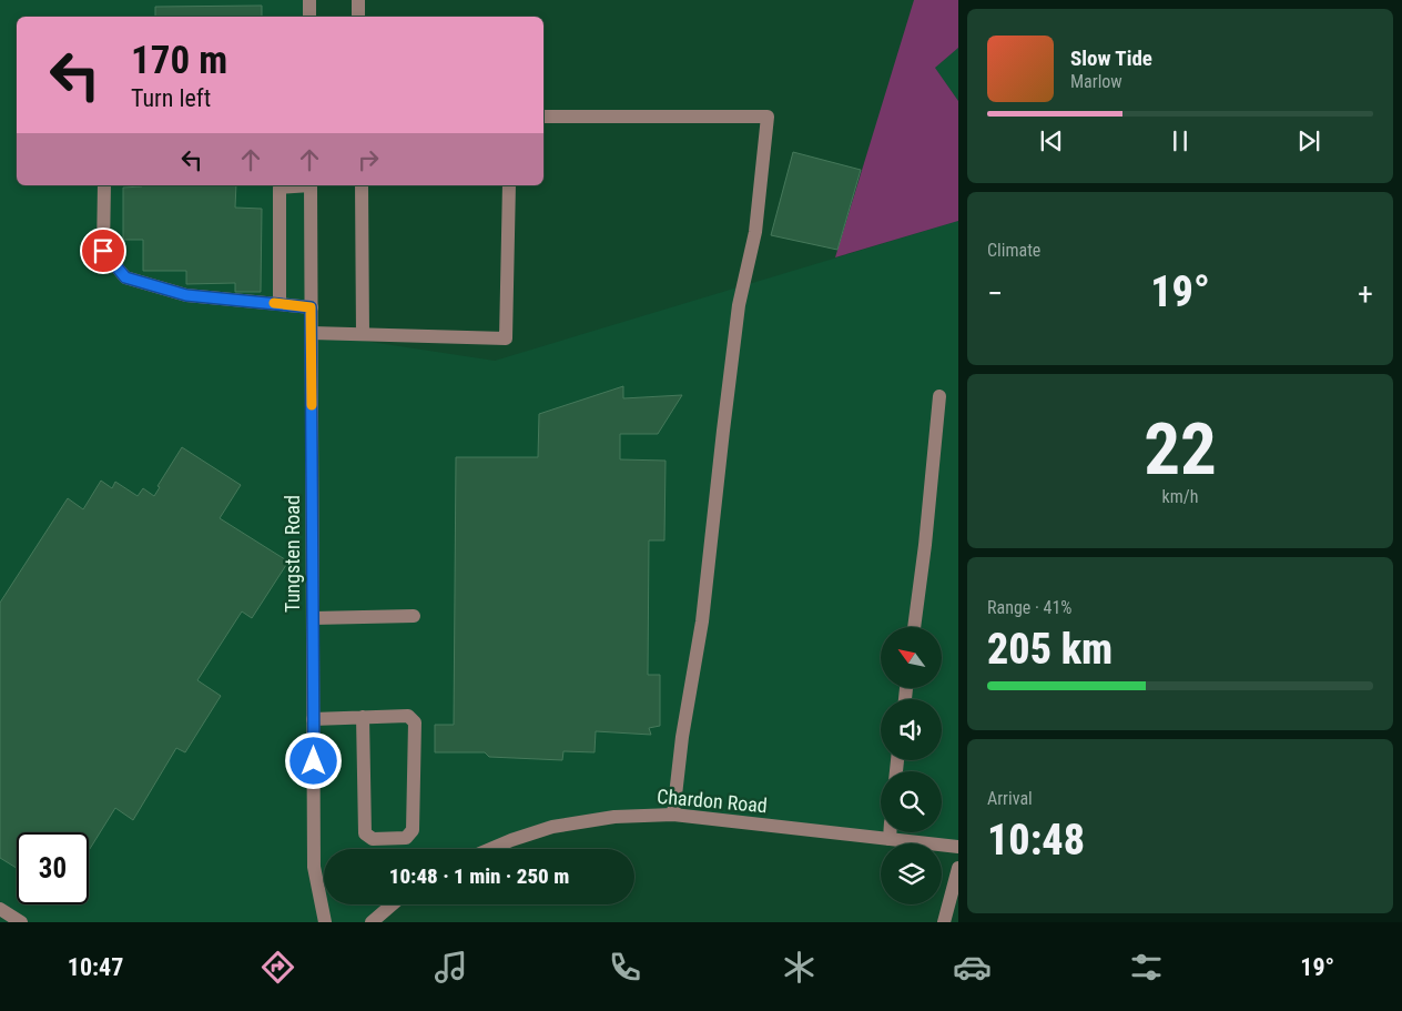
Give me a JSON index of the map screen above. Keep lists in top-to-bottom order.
{
  "streets": {
    "street": ["Tungsten Road", "Chardon Road"]
  },
  "north": "top left",
  "page": {
    "turn": ["170 m", "Turn left"],
    "song": ["Slow Tide", "Marlow"],
    "tile": [
      "Climate",
      ["22", "km/h"],
      ["Range · 41%", "205 km"],
      ["Arrival", "10:48"]
    ],
    "heat": ["−", "19°", "+"],
    "limit": "30",
    "trip": "10:48 · 1 min · 250 m",
    "tabs": ["10:47", "19°"]
  }
}
